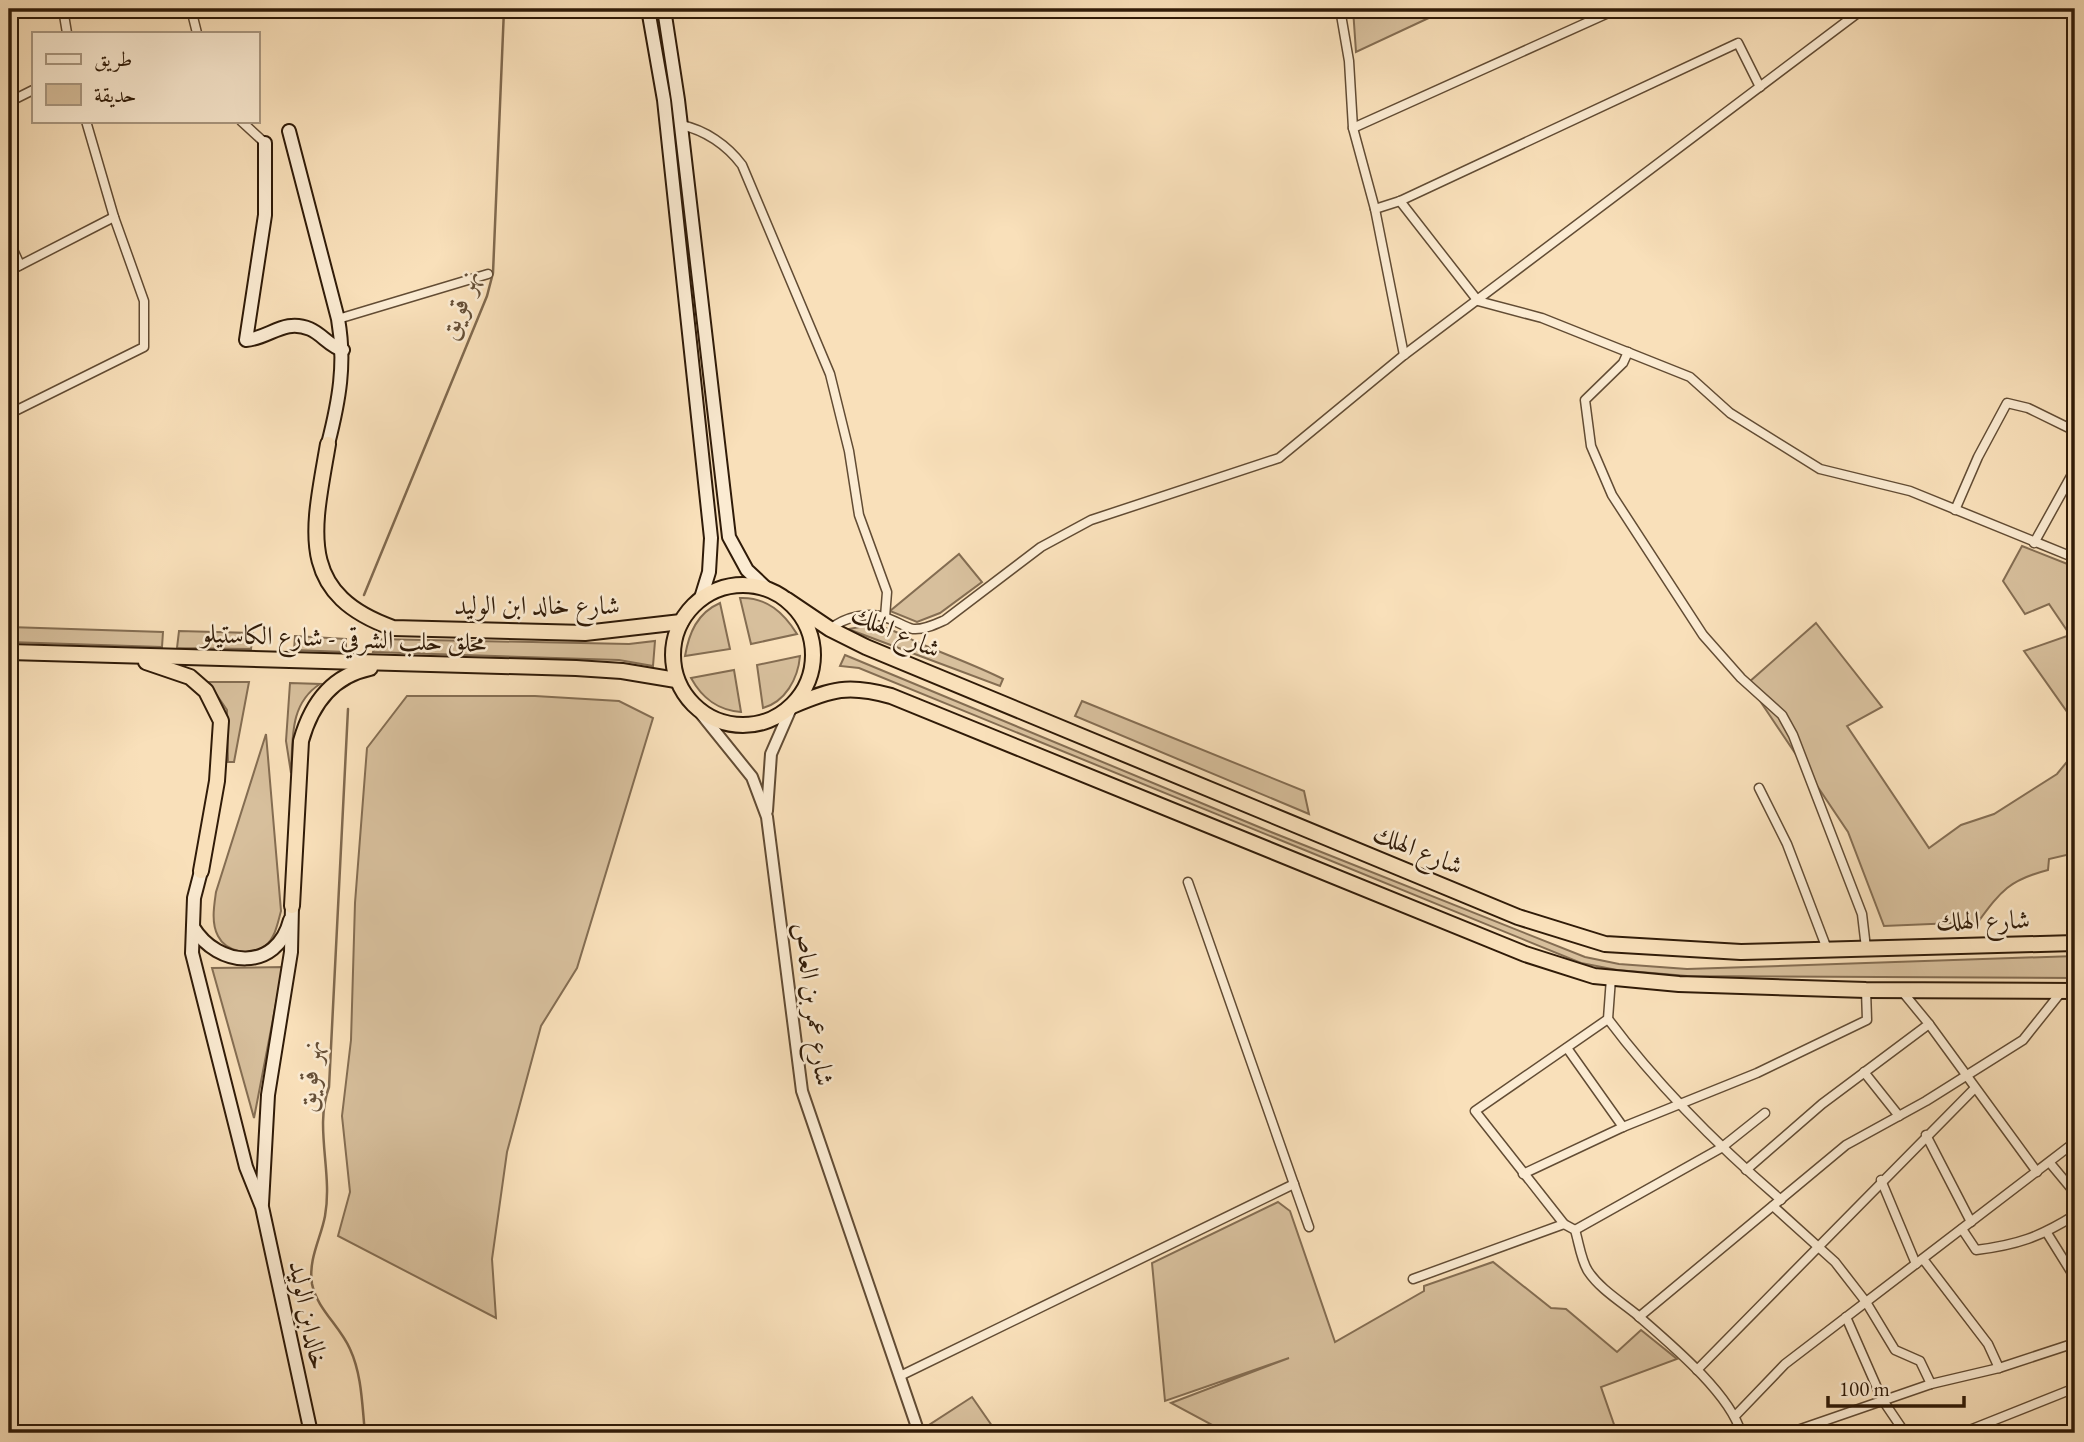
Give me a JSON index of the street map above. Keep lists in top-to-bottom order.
{
  "streets": {
    "highway": ["شارع خالد ابن الوليد", "شارع الهلك", "محلق حلب الشرقي - شارع الكاستيلو"],
    "main road": ["خالدابن الوليد"],
    "street": ["شارع عمر بن العاص"]
  },
  "crossings": [
    ["شارع خالد ابن الوليد", "شارع الهلك"],
    ["شارع خالد ابن الوليد", "محلق حلب الشرقي - شارع الكاستيلو"],
    ["شارع خالد ابن الوليد", "شارع عمر بن العاص"],
    ["شارع الهلك", "محلق حلب الشرقي - شارع الكاستيلو"],
    ["شارع الهلك", "شارع عمر بن العاص"],
    ["محلق حلب الشرقي - شارع الكاستيلو", "شارع عمر بن العاص"]
  ],
  "water": ["نهر قويق"],
  "legend": ["طريق", "حديقة"],
  "scale_bar": "100 m"
}
